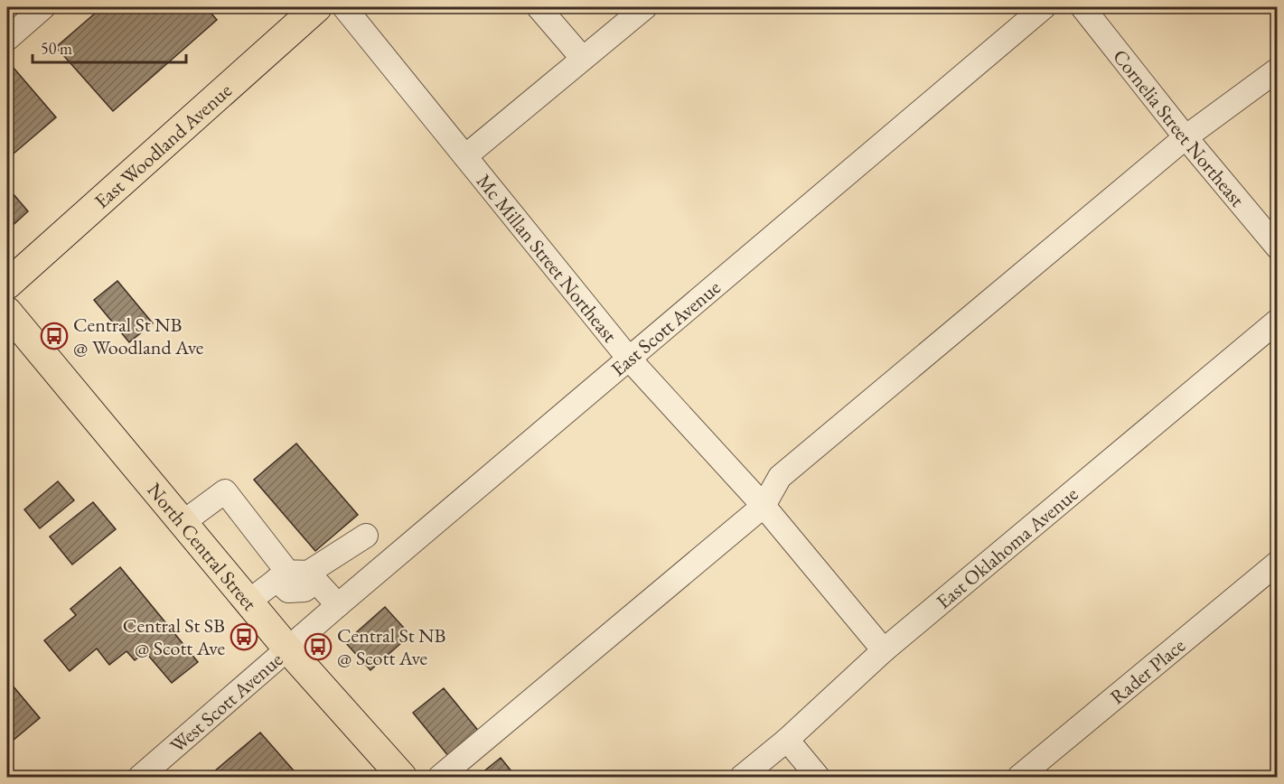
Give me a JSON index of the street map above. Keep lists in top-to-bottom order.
{
  "streets": {
    "main road": ["East Woodland Avenue", "North Central Street"],
    "street": [
      "Cornelia Street Northeast",
      "Mc Millan Street Northeast",
      "East Scott Avenue",
      "East Oklahoma Avenue",
      "Rader Place",
      "West Scott Avenue"
    ]
  },
  "crossings": [
    ["Mc Millan Street Northeast", "East Scott Avenue"],
    ["Mc Millan Street Northeast", "East Oklahoma Avenue"],
    ["East Scott Avenue", "North Central Street"],
    ["East Scott Avenue", "West Scott Avenue"],
    ["North Central Street", "West Scott Avenue"]
  ],
  "places": {
    "bus stop": ["Central St NB @ Woodland Ave", "Central St SB @ Scott Ave", "Central St NB @ Scott Ave"]
  },
  "scale_bar": "50 m"
}
